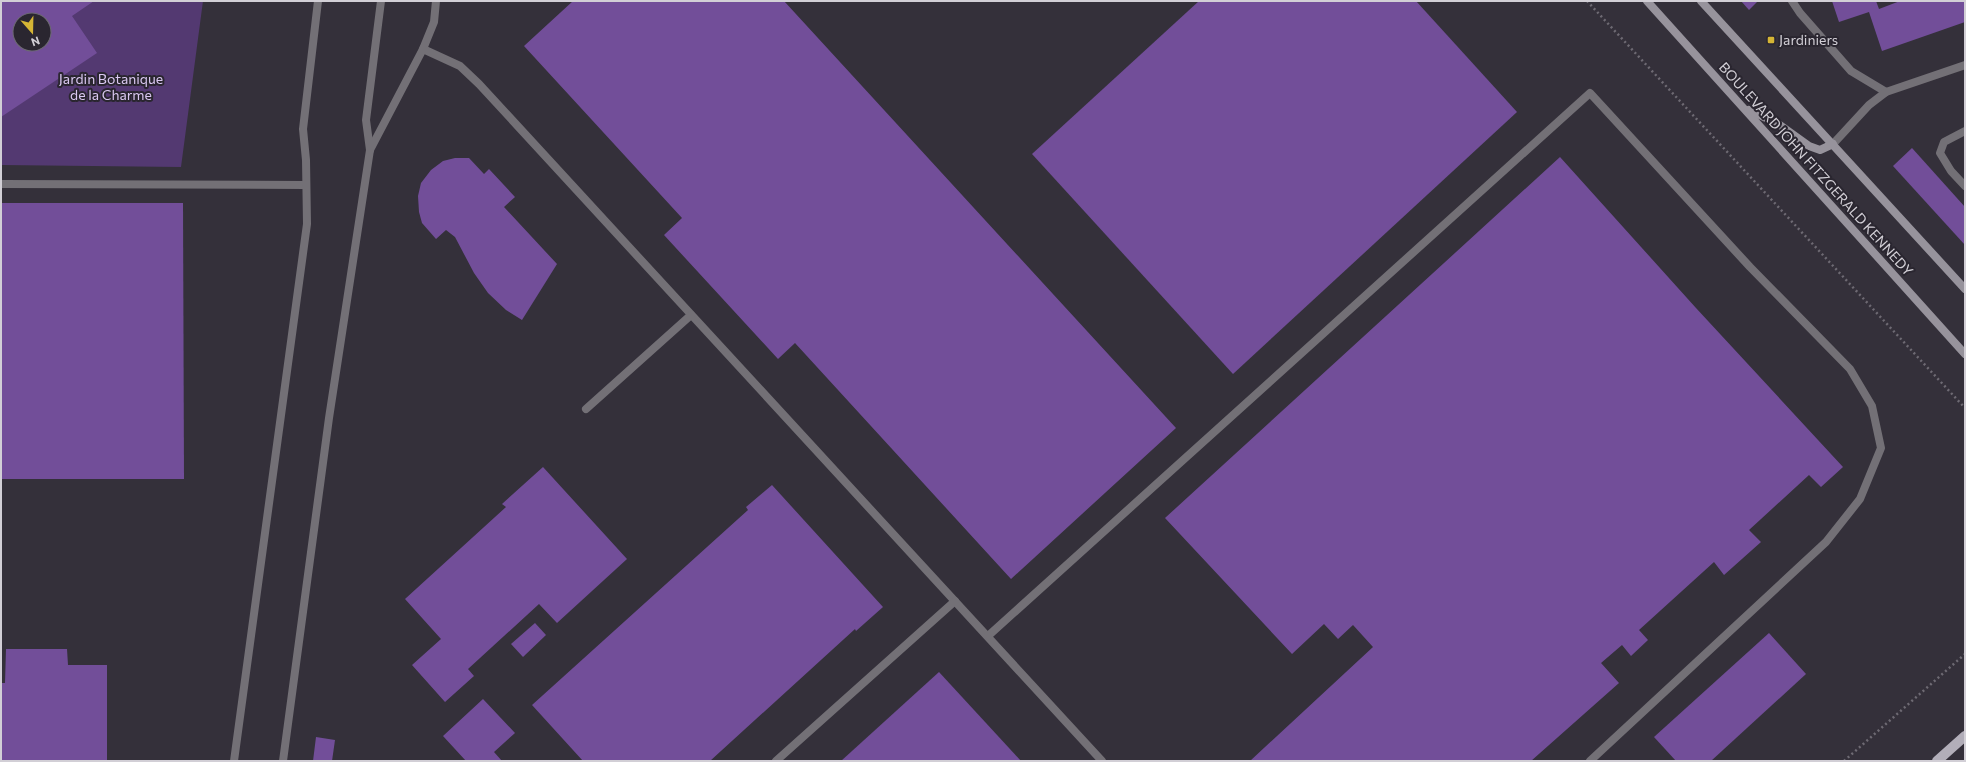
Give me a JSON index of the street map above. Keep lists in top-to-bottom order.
{
  "streets": {
    "main road": ["BOULEVARD JOHN FITZGERALD KENNEDY"]
  },
  "parks": ["Jardin Botanique de la Charme"],
  "places": {
    "transit": ["Jardiniers"]
  },
  "north": "bottom"
}
